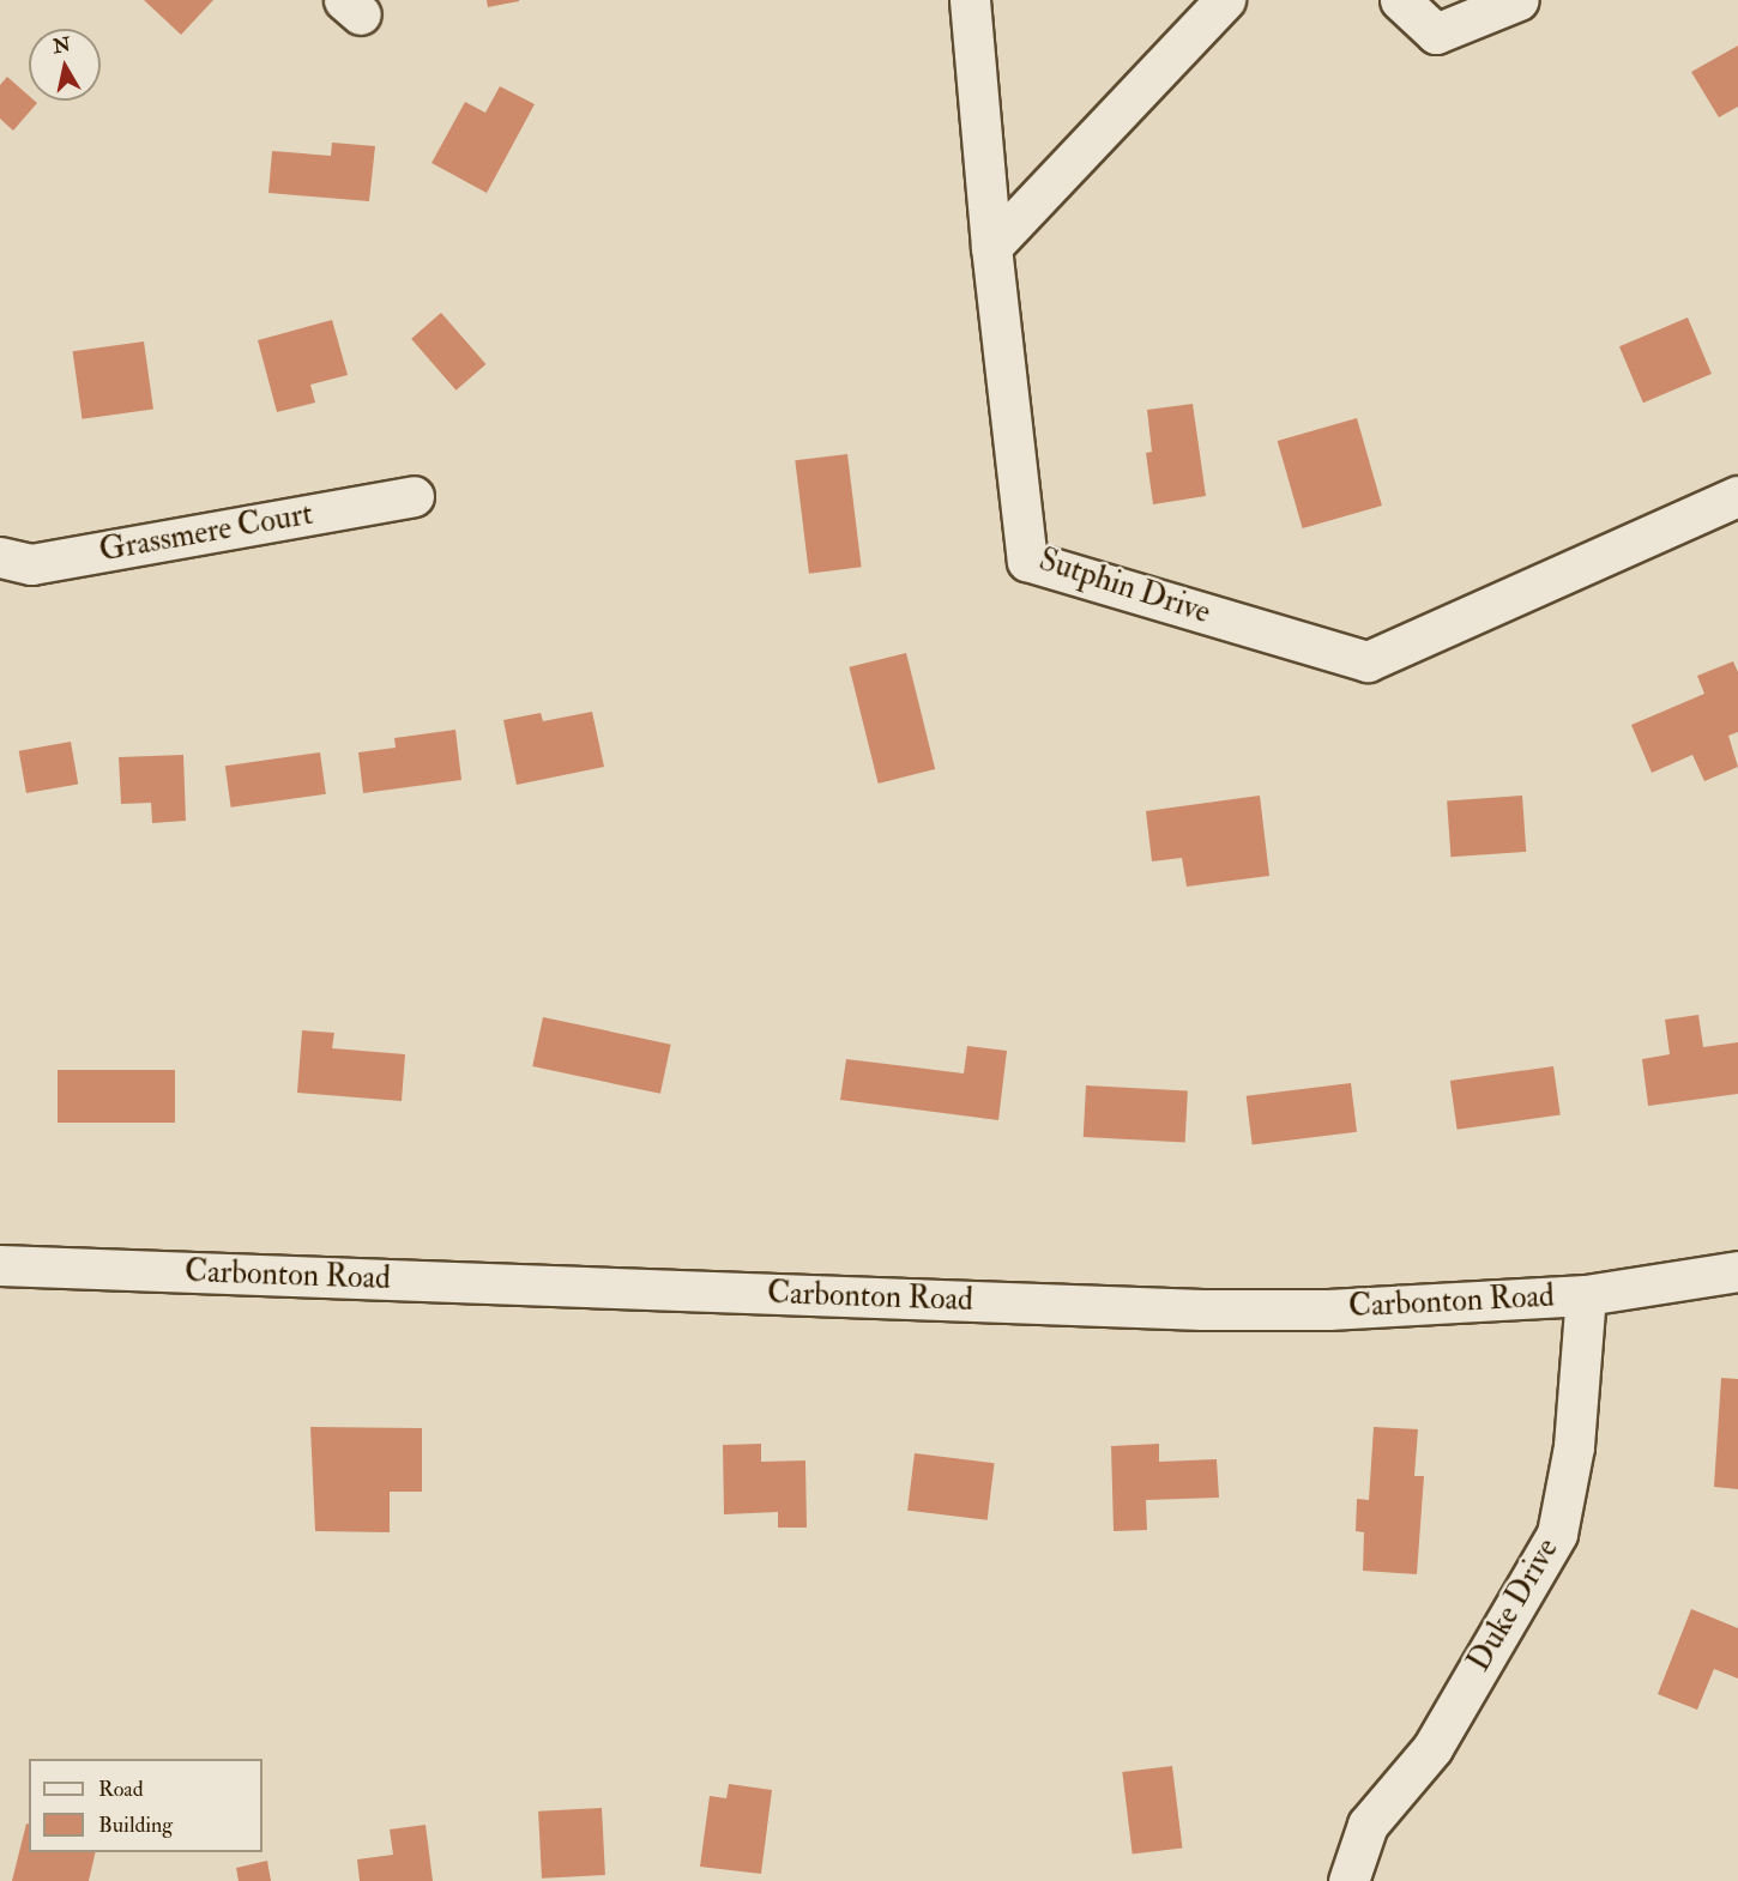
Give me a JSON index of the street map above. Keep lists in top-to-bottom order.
{
  "streets": {
    "street": [
      "Grassmere Court",
      "Sutphin Drive",
      "Carbonton Road",
      "Duke Drive"
    ]
  },
  "crossings": [
    ["Carbonton Road", "Duke Drive"]
  ],
  "legend": ["Road", "Building"],
  "north": "top"
}
